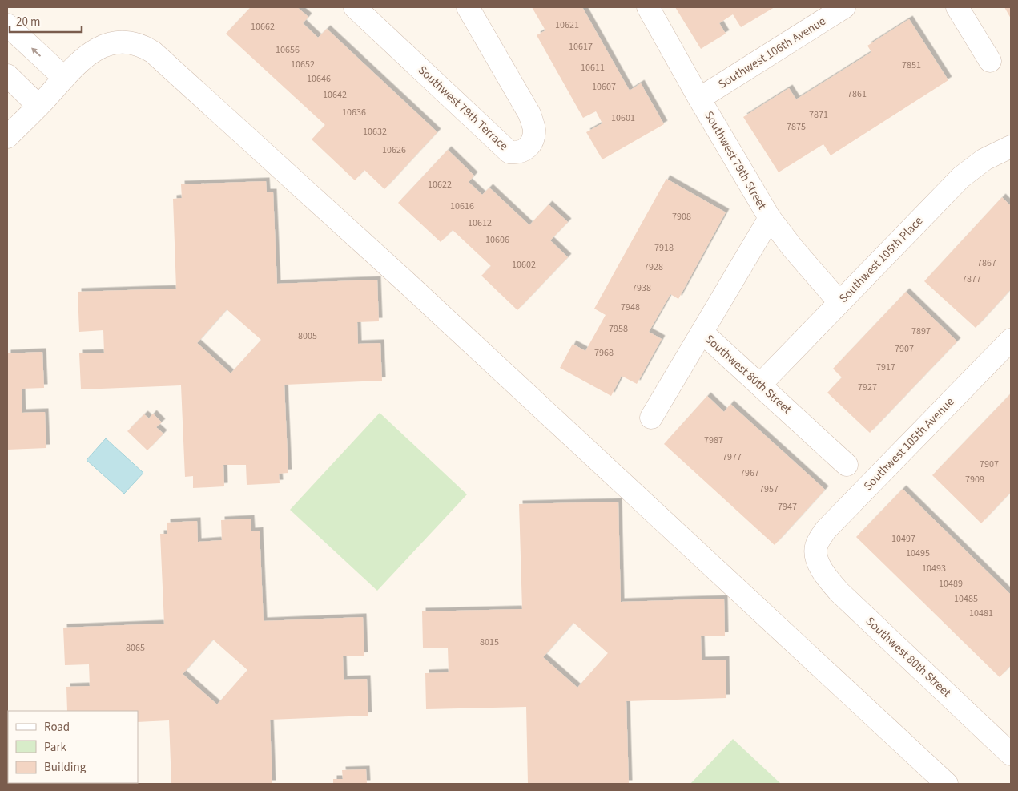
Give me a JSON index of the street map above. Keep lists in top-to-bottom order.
{
  "streets": {
    "street": [
      "Southwest 106th Avenue",
      "Southwest 79th Terrace",
      "Southwest 79th Street",
      "Southwest 105th Place",
      "Southwest 80th Street",
      "Southwest 105th Avenue"
    ]
  },
  "crossings": [
    ["Southwest 106th Avenue", "Southwest 79th Street"],
    ["Southwest 79th Street", "Southwest 105th Place"],
    ["Southwest 105th Place", "Southwest 80th Street"],
    ["Southwest 80th Street", "Southwest 105th Avenue"]
  ],
  "house_numbers": [
    "10621",
    "10662",
    "10617",
    "10656",
    "10652",
    "7851",
    "10611",
    "10646",
    "10607",
    "7861",
    "10642",
    "10636",
    "7871",
    "10601",
    "7875",
    "10632",
    "10626",
    "10622",
    "10616",
    "7908",
    "10612",
    "10606",
    "7918",
    "7867",
    "10602",
    "7928",
    "7877",
    "7938",
    "7948",
    "7958",
    "7897",
    "8005",
    "7907",
    "7968",
    "7917",
    "7927",
    "7987",
    "7977",
    "7907",
    "7967",
    "7909",
    "7957",
    "7947",
    "10497",
    "10495",
    "10493",
    "10489",
    "10485",
    "10481",
    "8015",
    "8065"
  ],
  "legend": ["Road", "Park", "Building"],
  "scale_bar": "20 m"
}
